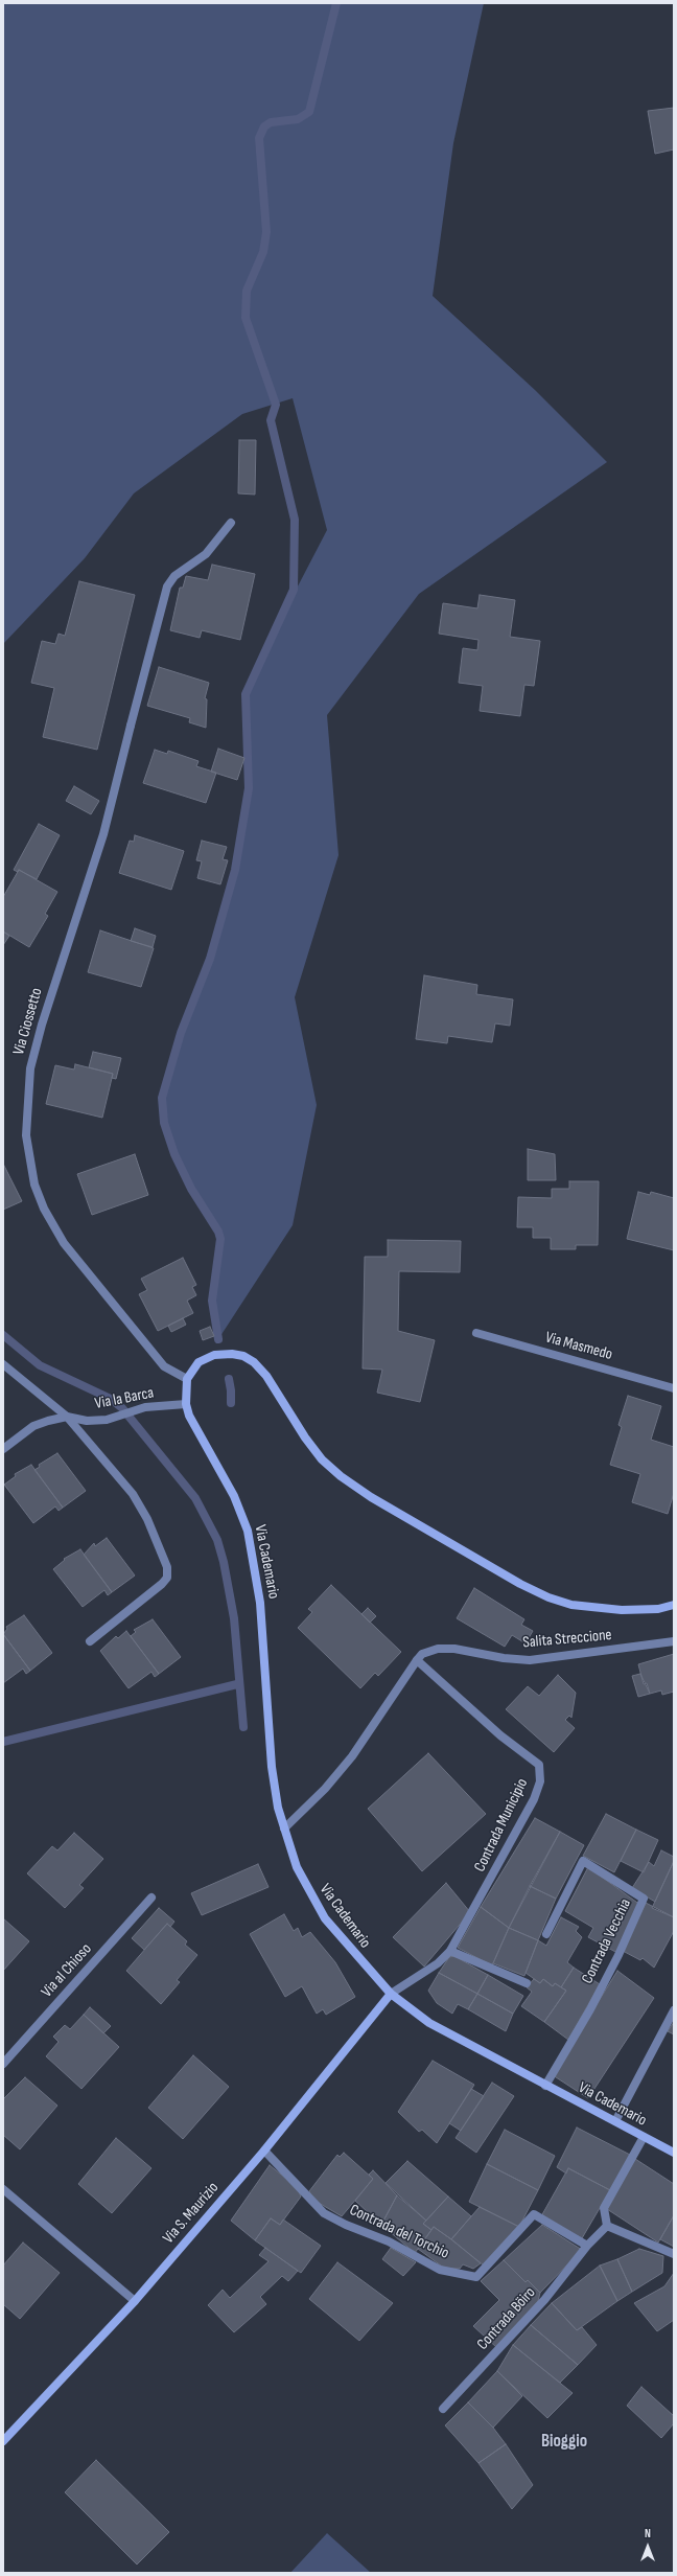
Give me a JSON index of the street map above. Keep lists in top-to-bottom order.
{
  "streets": {
    "street": [
      "Via Ciossetto",
      "Via Masmedo",
      "Via la Barca",
      "Via Cademario",
      "Salita Streccione",
      "Contrada Municipio",
      "Contrada Vecchia",
      "Via al Chioso",
      "Via S. Maurizio",
      "Contrada del Torchio",
      "Contrada Böiro"
    ]
  },
  "crossings": [
    ["Via Ciossetto", "Via Cademario"],
    ["Via la Barca", "Via Cademario"],
    ["Via Cademario", "Contrada Municipio"],
    ["Via Cademario", "Contrada Vecchia"],
    ["Via Cademario", "Via S. Maurizio"],
    ["Salita Streccione", "Contrada Municipio"],
    ["Contrada Municipio", "Via S. Maurizio"],
    ["Via S. Maurizio", "Contrada del Torchio"],
    ["Contrada del Torchio", "Contrada Böiro"]
  ],
  "districts": ["Bioggio"],
  "north": "top"
}
